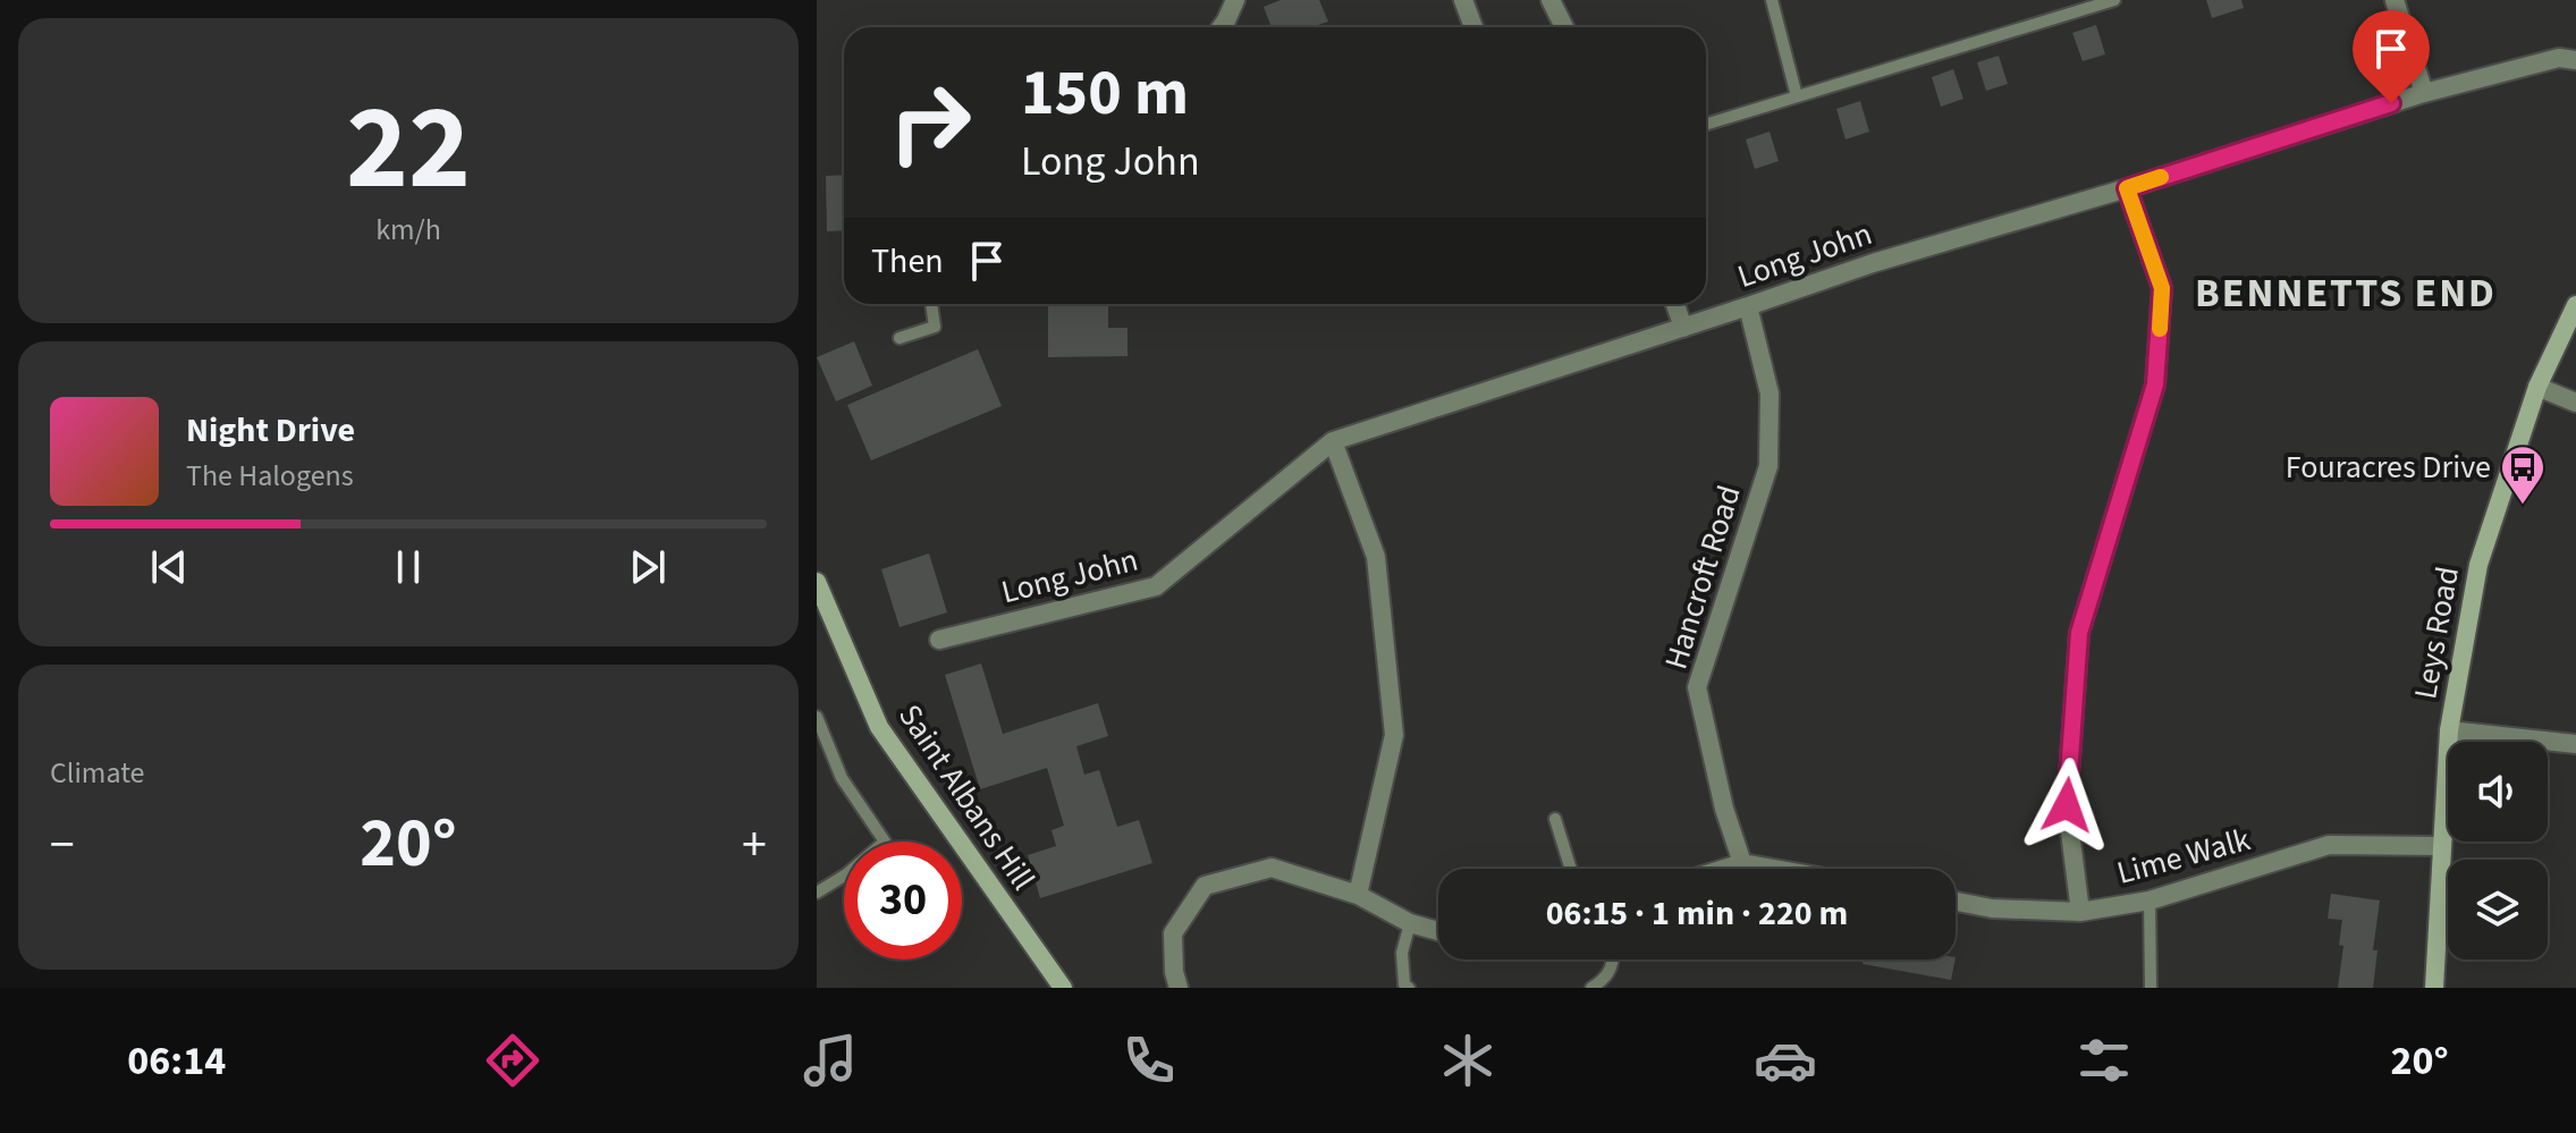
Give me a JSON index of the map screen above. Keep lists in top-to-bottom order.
{
  "streets": {
    "street": [
      "Long John",
      "Hancroft Road",
      "Leys Road",
      "Saint Albans Hill",
      "Lime Walk"
    ]
  },
  "crossings": [
    ["Long John", "Hancroft Road"],
    ["Leys Road", "Lime Walk"]
  ],
  "districts": ["BENNETTS END"],
  "places": {
    "bus stop": ["Fouracres Drive"]
  },
  "page": {
    "tile": [
      ["22", "km/h"],
      "Climate"
    ],
    "turn": ["150 m", "Long John"],
    "then": "Then",
    "song": ["Night Drive", "The Halogens"],
    "heat": ["−", "20°", "+"],
    "limit": "30",
    "trip": "06:15 · 1 min · 220 m",
    "tabs": ["06:14", "20°"]
  }
}
